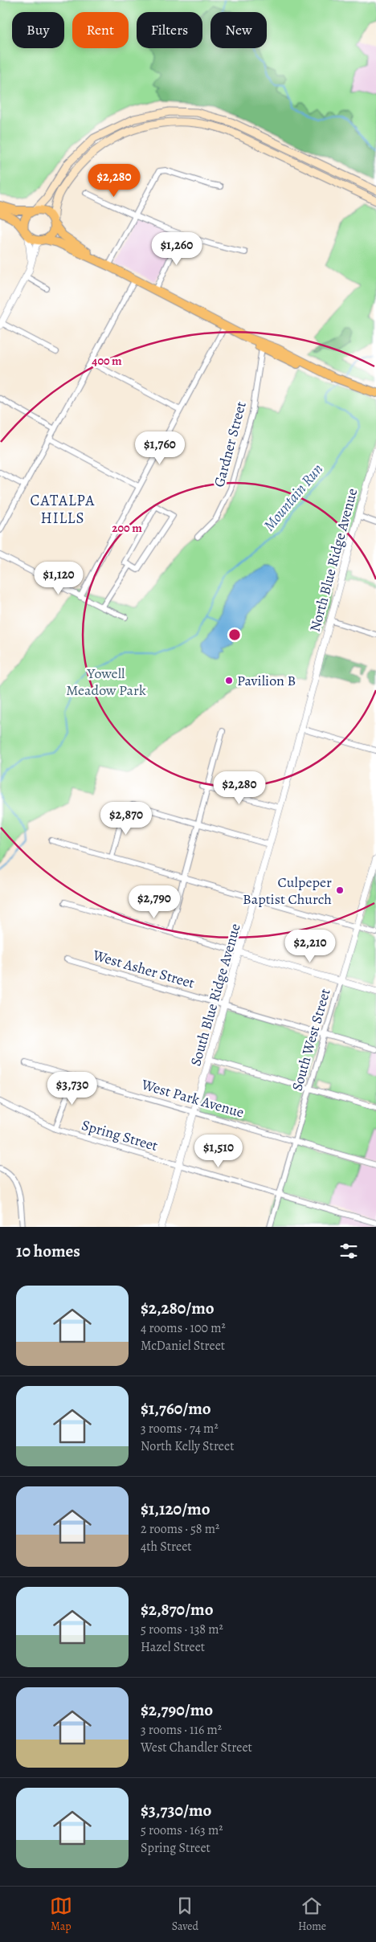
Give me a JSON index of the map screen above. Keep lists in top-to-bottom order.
{
  "streets": {
    "street": [
      "Gardner Street",
      "North Blue Ridge Avenue",
      "West Asher Street",
      "South Blue Ridge Avenue",
      "South West Street",
      "West Park Avenue",
      "Spring Street"
    ]
  },
  "crossings": [
    ["North Blue Ridge Avenue", "South Blue Ridge Avenue"],
    ["West Asher Street", "South Blue Ridge Avenue"],
    ["West Asher Street", "South West Street"],
    ["South Blue Ridge Avenue", "West Park Avenue"],
    ["South Blue Ridge Avenue", "Spring Street"],
    ["South West Street", "West Park Avenue"],
    ["South West Street", "Spring Street"]
  ],
  "districts": ["CATALPA HILLS"],
  "water": ["Mountain Run"],
  "parks": ["Yowell Meadow Park"],
  "places": ["Pavilion B", "Culpeper Baptist Church"],
  "page": {
    "chip": [
      "Buy",
      "Rent",
      "Filters",
      "New"
    ],
    "price": [
      "$2,280",
      "$1,260",
      "$1,760",
      "$1,120",
      "$2,280",
      "$2,870",
      "$2,790",
      "$2,210",
      "$3,730",
      "$1,510"
    ],
    "heading": "10 homes",
    "list": [
      {
        "name": "$2,280/mo",
        "note": "4 rooms · 100 m² · McDaniel Street"
      },
      {
        "name": "$1,760/mo",
        "note": "3 rooms · 74 m² · North Kelly Street"
      },
      {
        "name": "$1,120/mo",
        "note": "2 rooms · 58 m² · 4th Street"
      },
      {
        "name": "$2,870/mo",
        "note": "5 rooms · 138 m² · Hazel Street"
      },
      {
        "name": "$2,790/mo",
        "note": "3 rooms · 116 m² · West Chandler Street"
      },
      {
        "name": "$3,730/mo",
        "note": "5 rooms · 163 m² · Spring Street"
      }
    ],
    "tabs": ["Map", "Saved", "Home"]
  },
  "rings": ["400 m", "200 m"]
}
